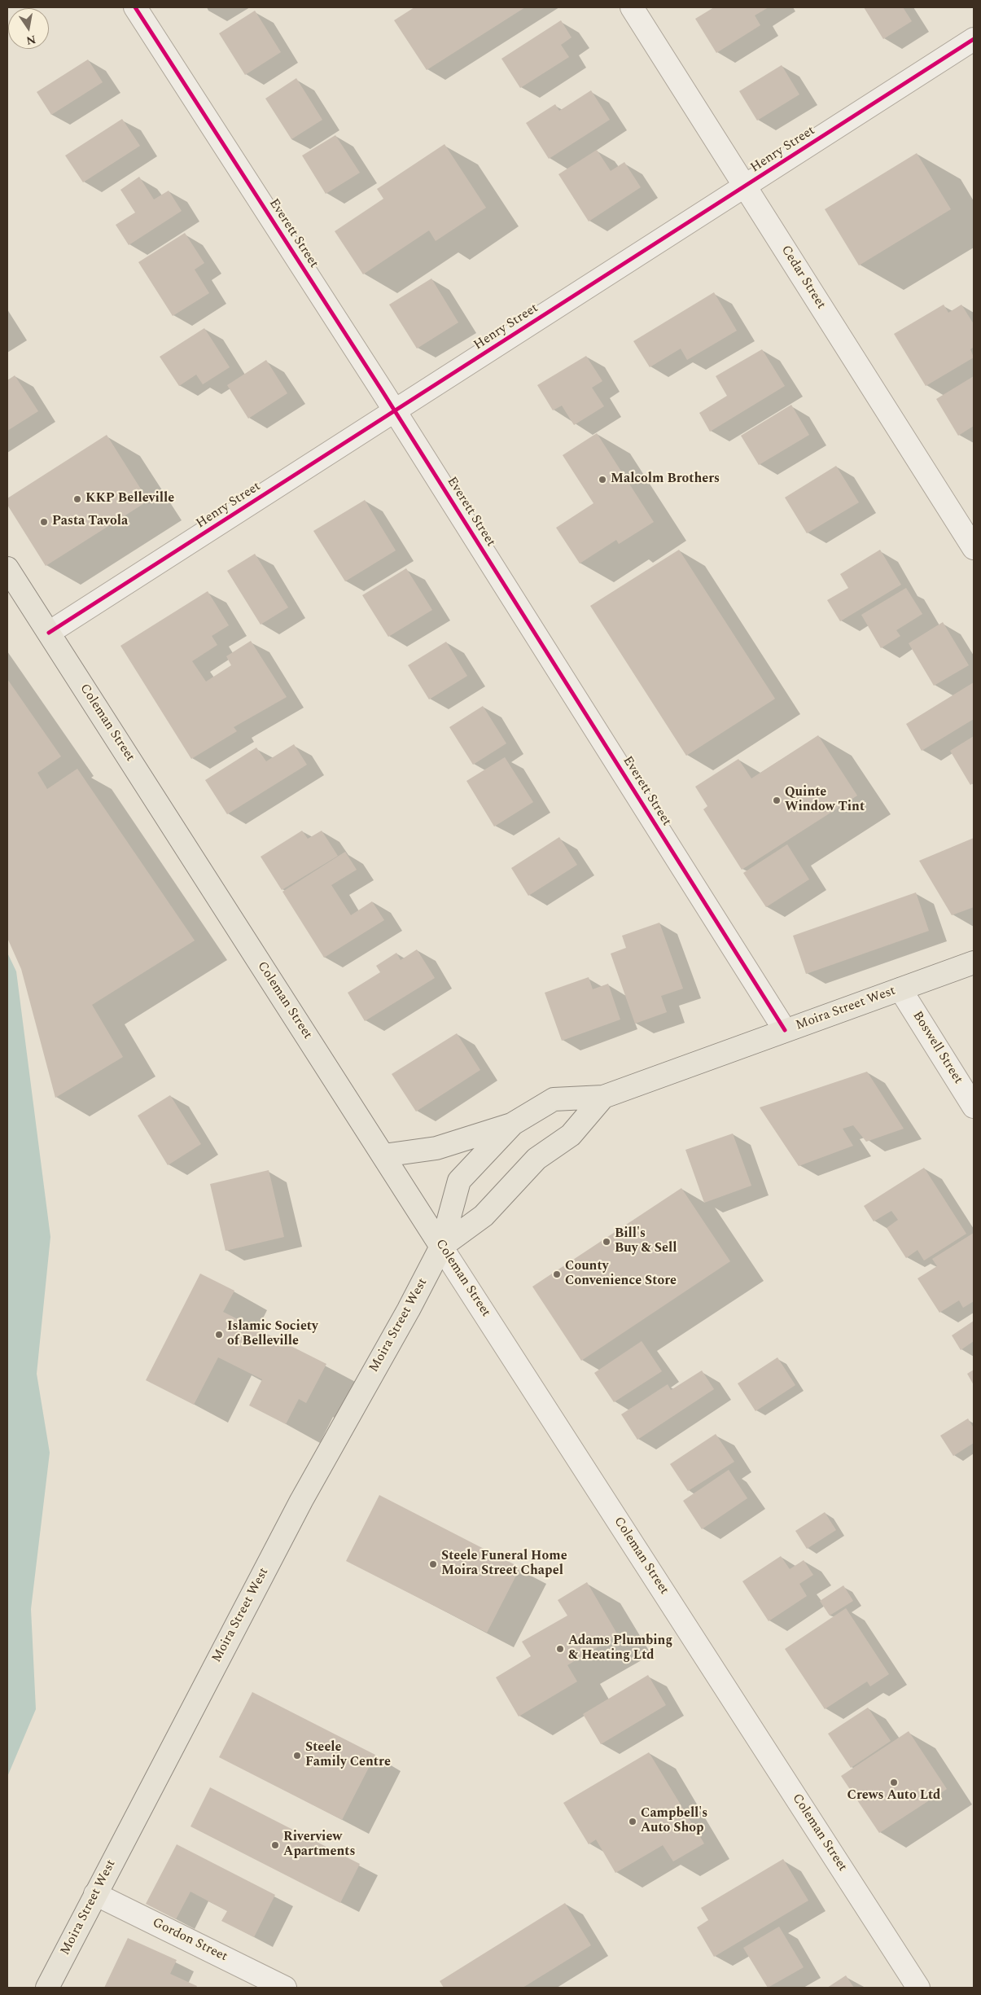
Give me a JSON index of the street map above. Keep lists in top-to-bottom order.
{
  "streets": {
    "main road": ["Coleman Street", "Moira Street West"],
    "street": [
      "Henry Street",
      "Everett Street",
      "Cedar Street",
      "Boswell Street",
      "Gordon Street"
    ]
  },
  "crossings": [
    ["Henry Street", "Everett Street"],
    ["Henry Street", "Cedar Street"],
    ["Henry Street", "Coleman Street"],
    ["Everett Street", "Moira Street West"],
    ["Coleman Street", "Moira Street West"],
    ["Moira Street West", "Boswell Street"],
    ["Moira Street West", "Gordon Street"]
  ],
  "places": [
    "Malcolm Brothers",
    "KKP Belleville",
    "Pasta Tavola",
    "Quinte Window Tint",
    "Bill's Buy & Sell",
    "County Convenience Store",
    "Islamic Society of Belleville",
    "Steele Funeral Home Moira Street Chapel",
    "Adams Plumbing & Heating Ltd",
    "Steele Family Centre",
    "Crews Auto Ltd",
    "Campbell's Auto Shop",
    "Riverview Apartments"
  ],
  "north": "bottom"
}
